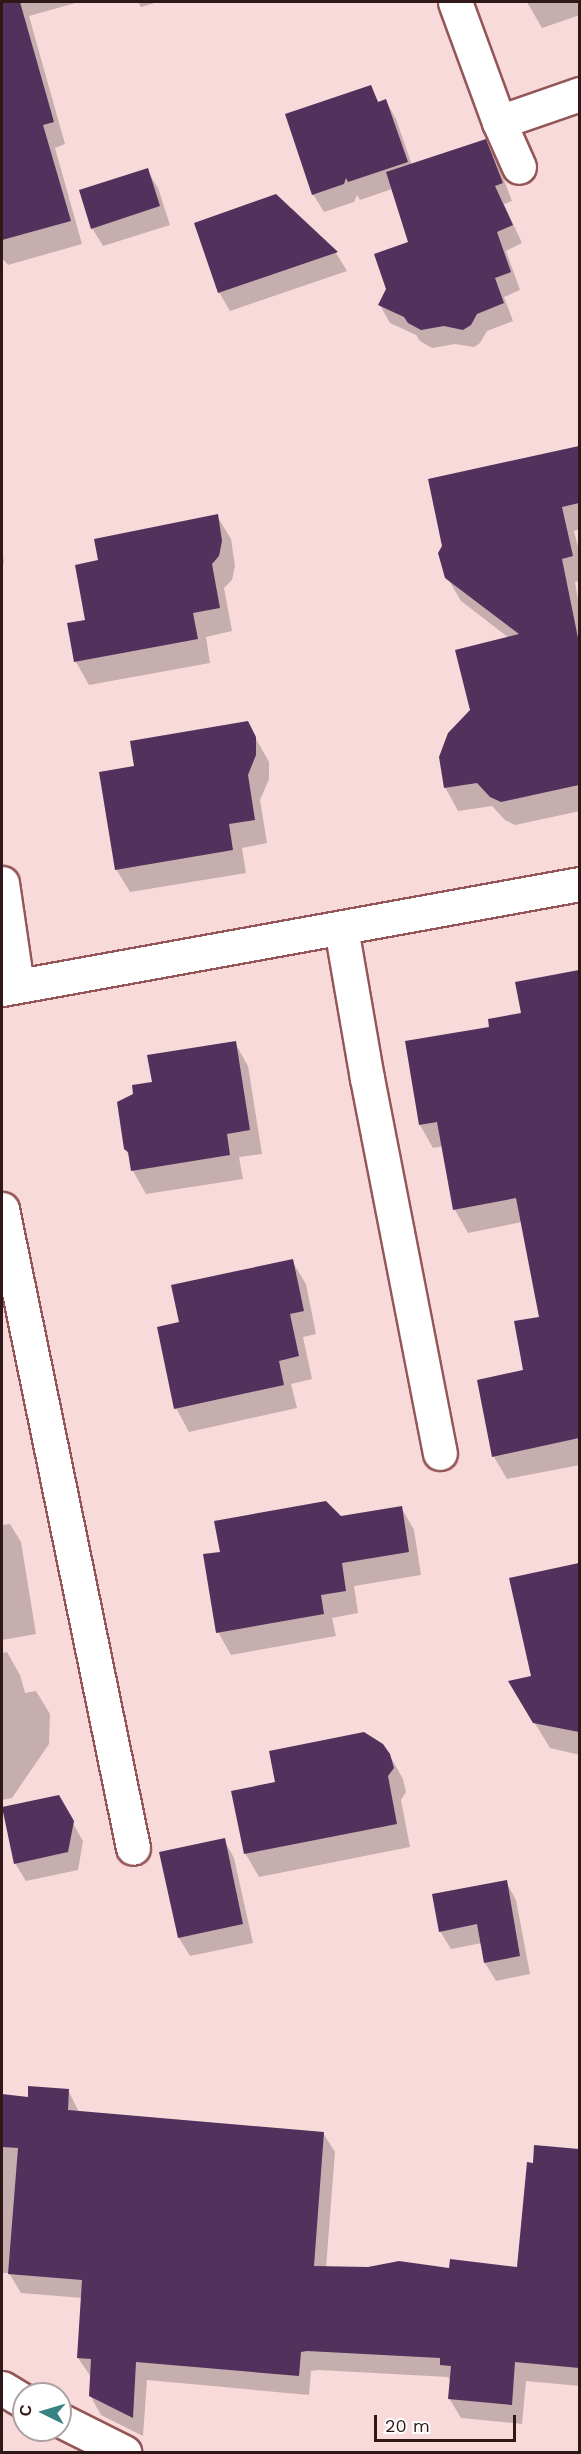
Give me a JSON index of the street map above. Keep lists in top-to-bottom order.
{
  "scale_bar": "20 m",
  "north": "left"
}
